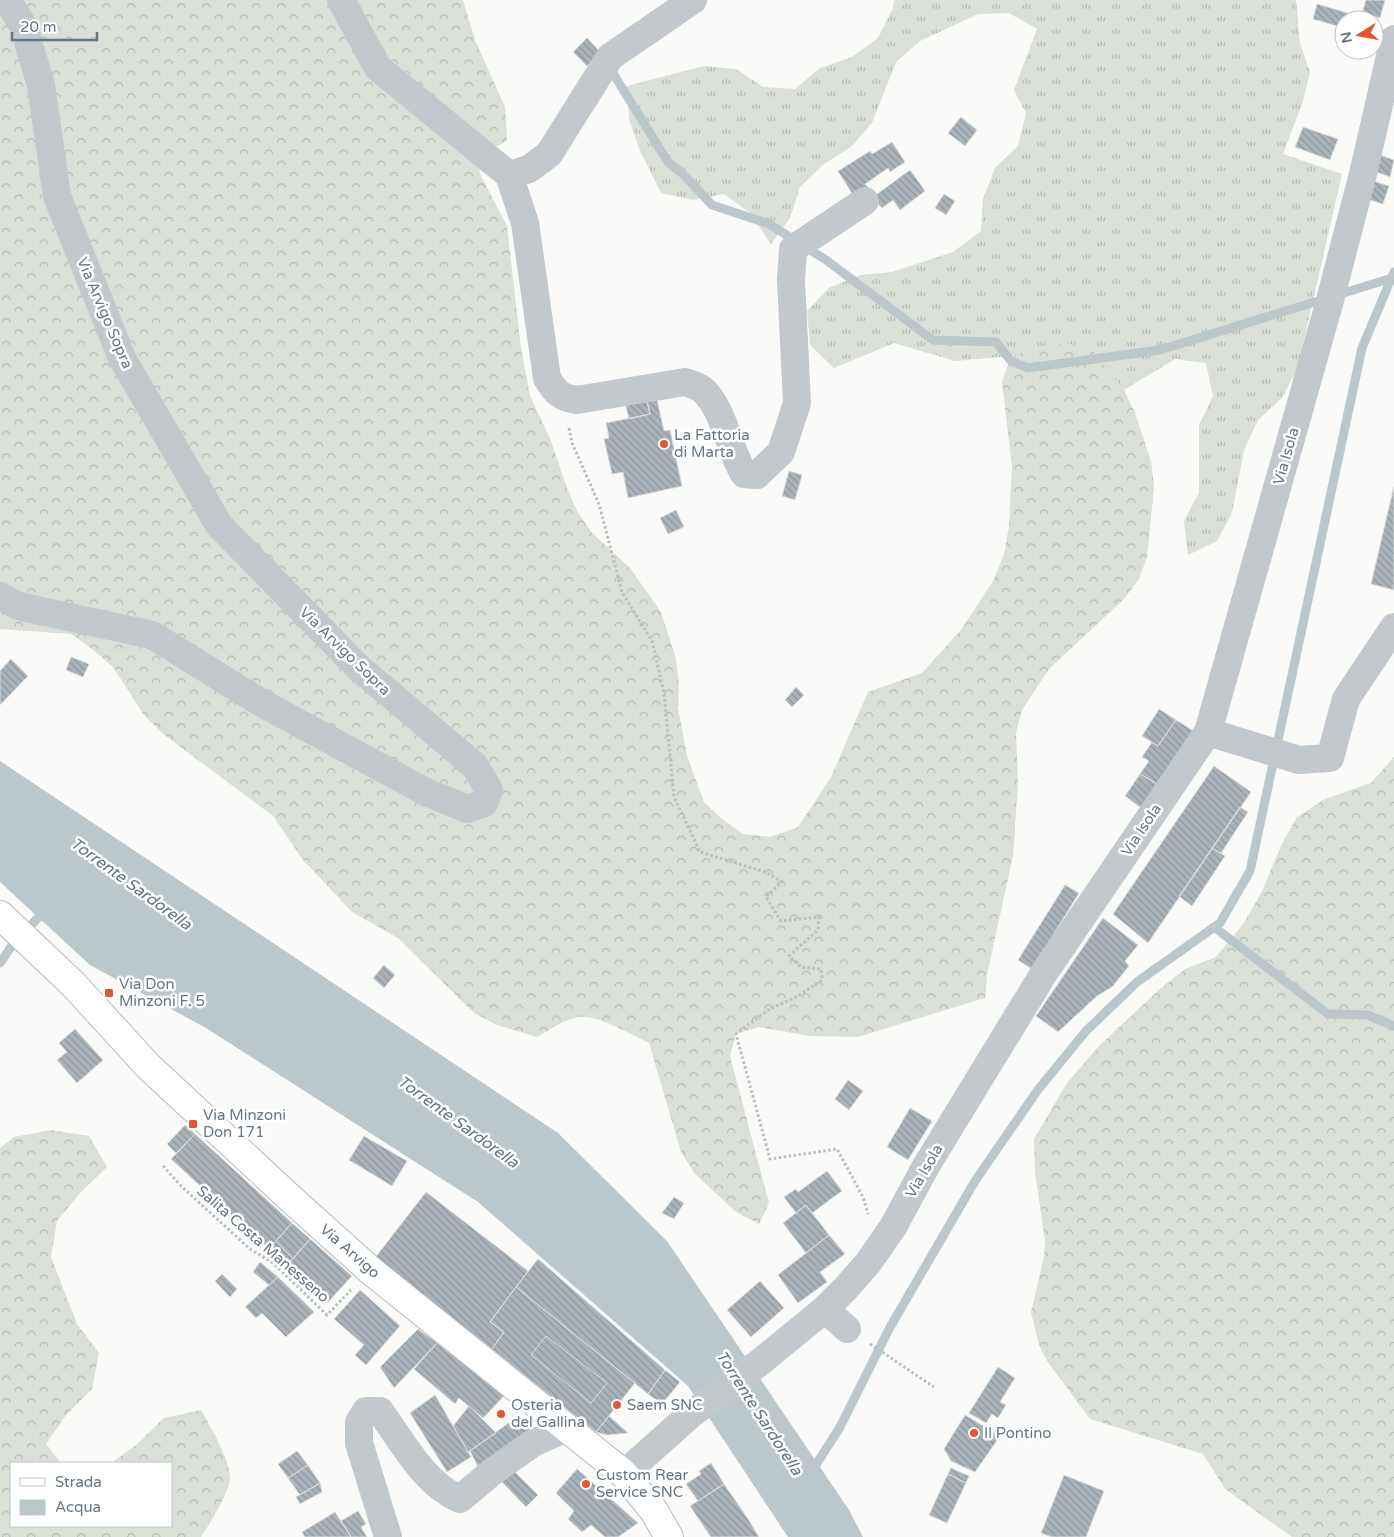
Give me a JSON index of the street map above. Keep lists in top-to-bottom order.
{
  "streets": {
    "main road": ["Via Arvigo"],
    "street": ["Via Arvigo Sopra", "Via Isola"],
    "path": ["Salita Costa Manesseno"]
  },
  "crossings": [
    ["Via Isola", "Via Arvigo"],
    ["Salita Costa Manesseno", "Via Arvigo"]
  ],
  "water": ["Torrente Sardorella"],
  "places": {
    "other": [
      "La Fattoria di Marta",
      "Saem SNC",
      "Osteria del Gallina",
      "Il Pontino",
      "Custom Rear Service SNC"
    ],
    "transit": ["Via Don Minzoni F. 5", "Via Minzoni Don 171"]
  },
  "legend": ["Strada", "Acqua"],
  "scale_bar": "20 m",
  "north": "left"
}
